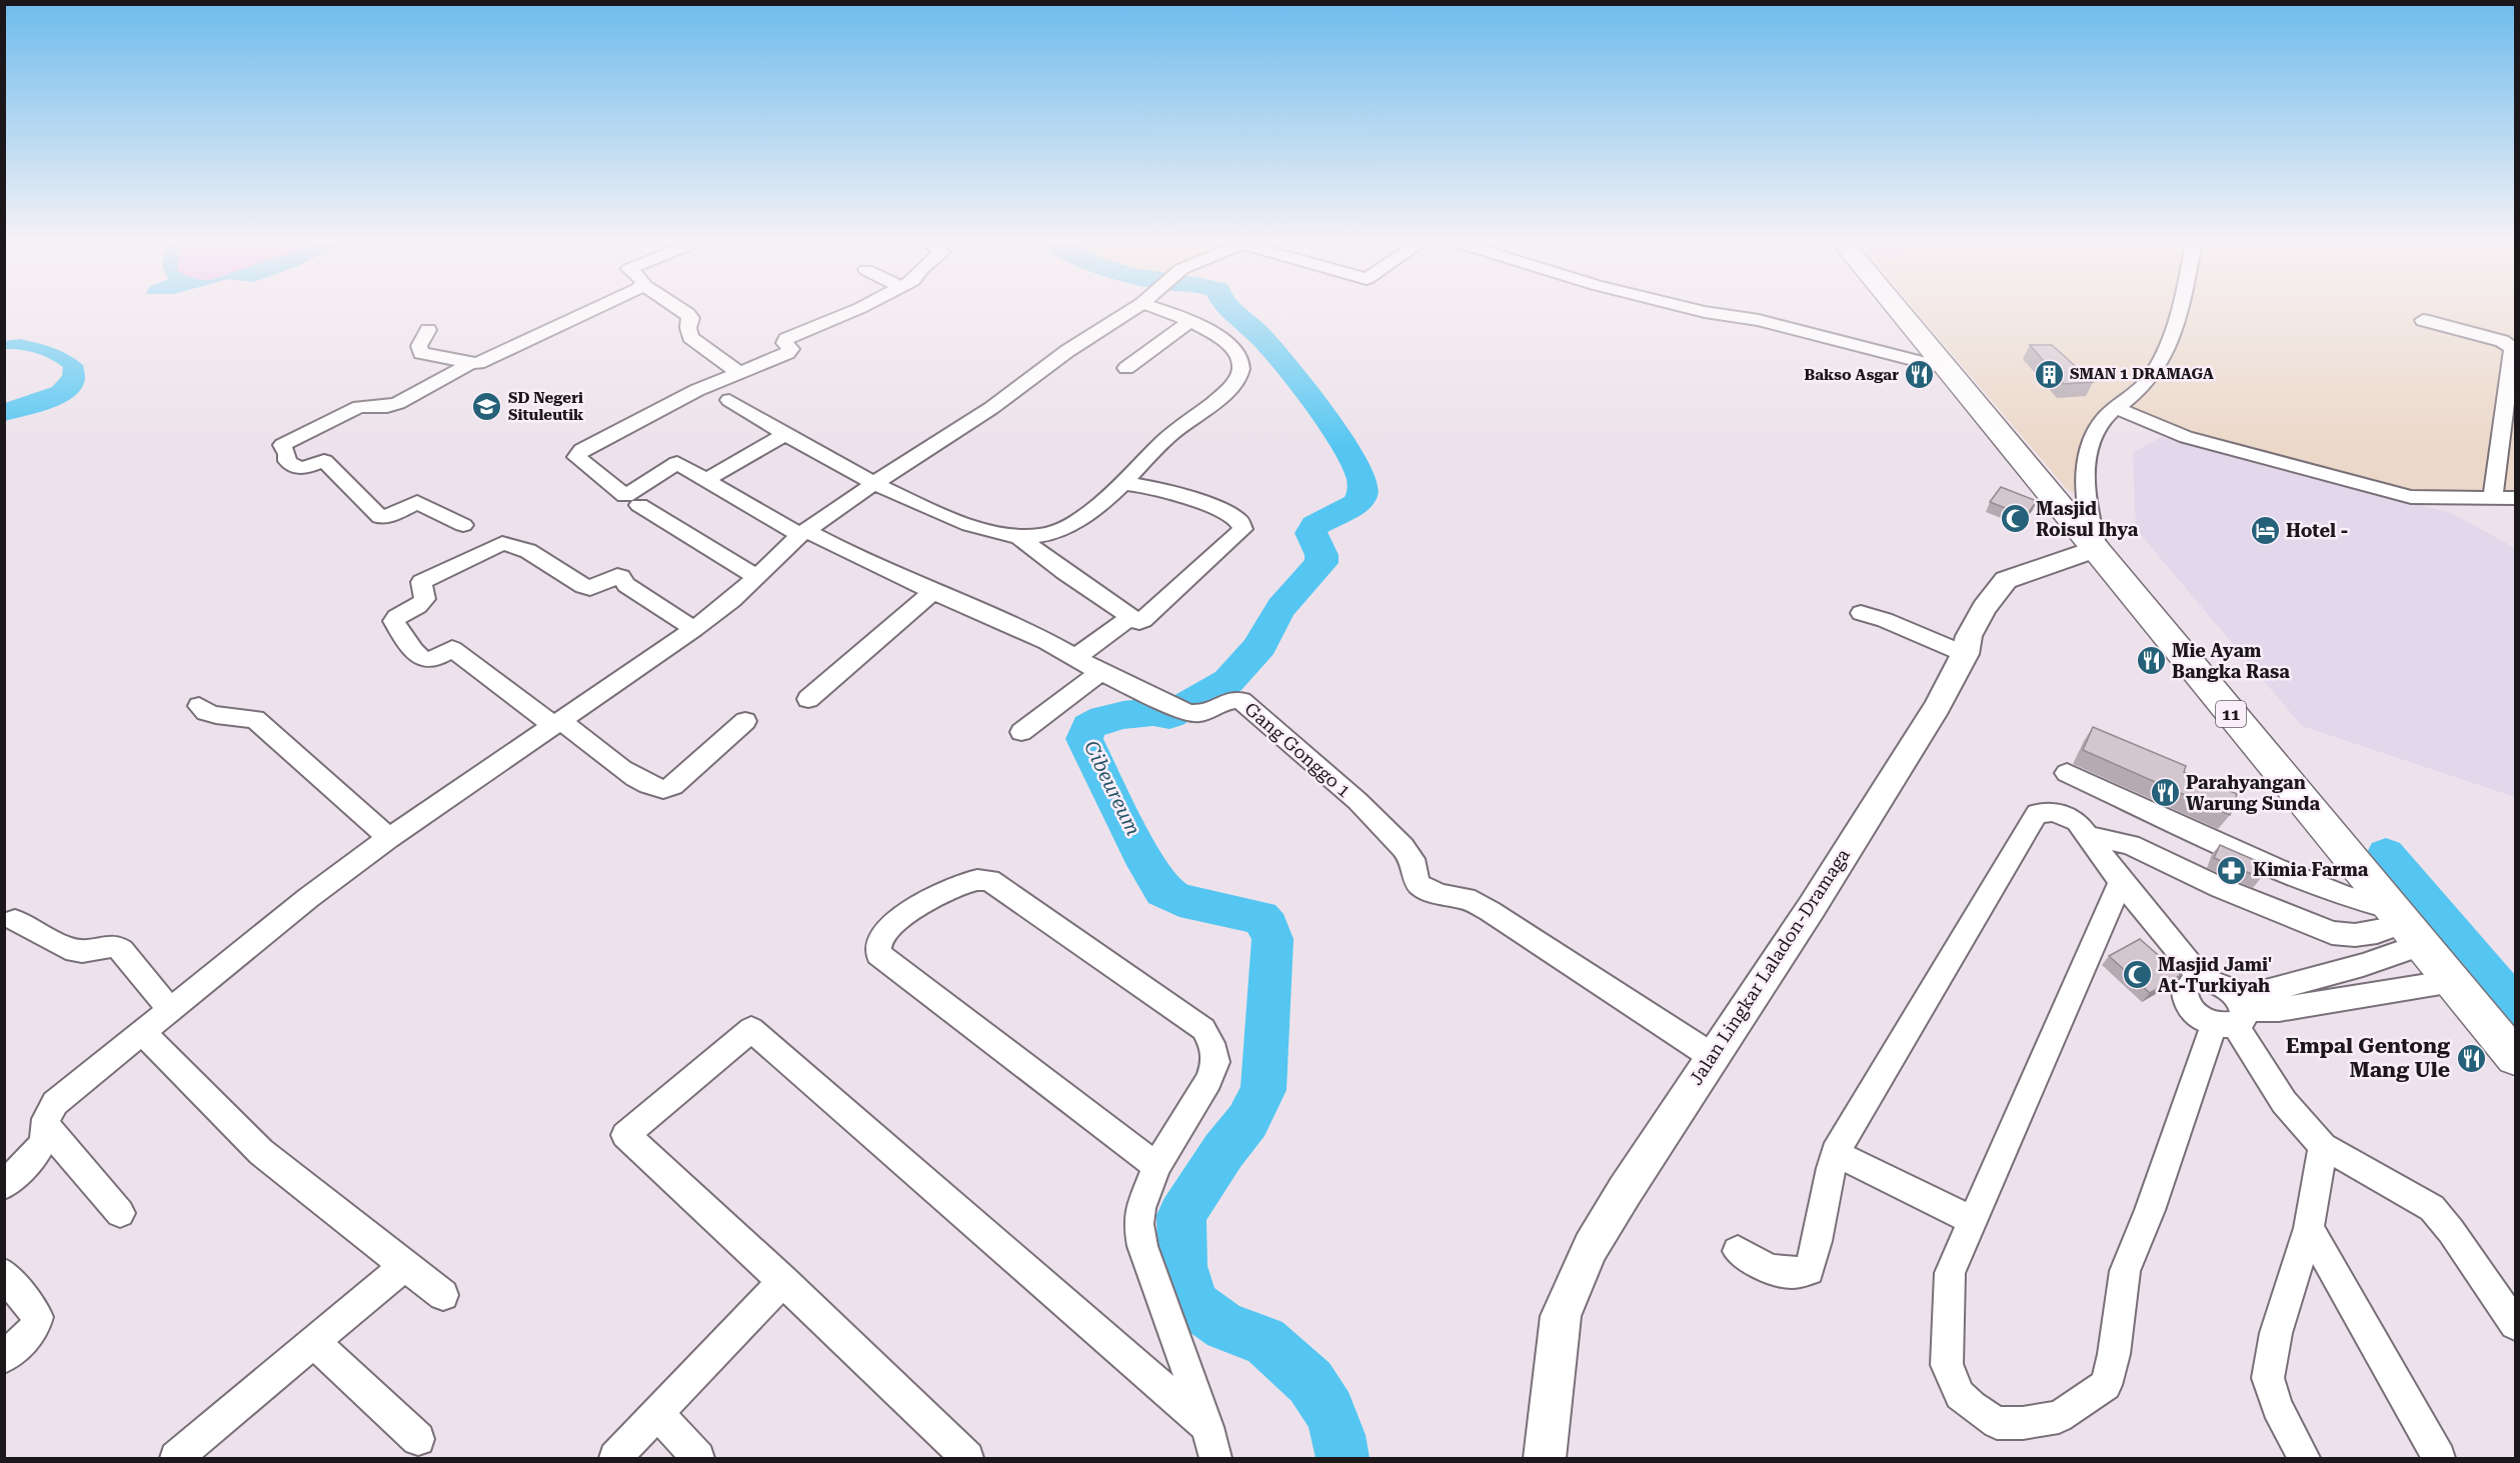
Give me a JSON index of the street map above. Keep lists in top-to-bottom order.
{
  "streets": {
    "highway": ["11"],
    "main road": ["Jalan Lingkar Laladon-Dramaga"],
    "street": ["Gang Gonggo 1"]
  },
  "crossings": [
    ["11", "Jalan Lingkar Laladon-Dramaga"],
    ["Gang Gonggo 1", "Jalan Lingkar Laladon-Dramaga"]
  ],
  "water": ["Cibeureum"],
  "places": {
    "building": ["SMAN 1 DRAMAGA"],
    "restaurant": [
      "Bakso Asgar",
      "Mie Ayam Bangka Rasa",
      "Parahyangan Warung Sunda",
      "Empal Gentong Mang Ule"
    ],
    "school or university": ["SD Negeri Situleutik"],
    "mosque": ["Masjid Roisul Ihya", "Masjid Jami' At-Turkiyah"],
    "hotel": ["Hotel -"],
    "pharmacy": ["Kimia Farma"]
  }
}
